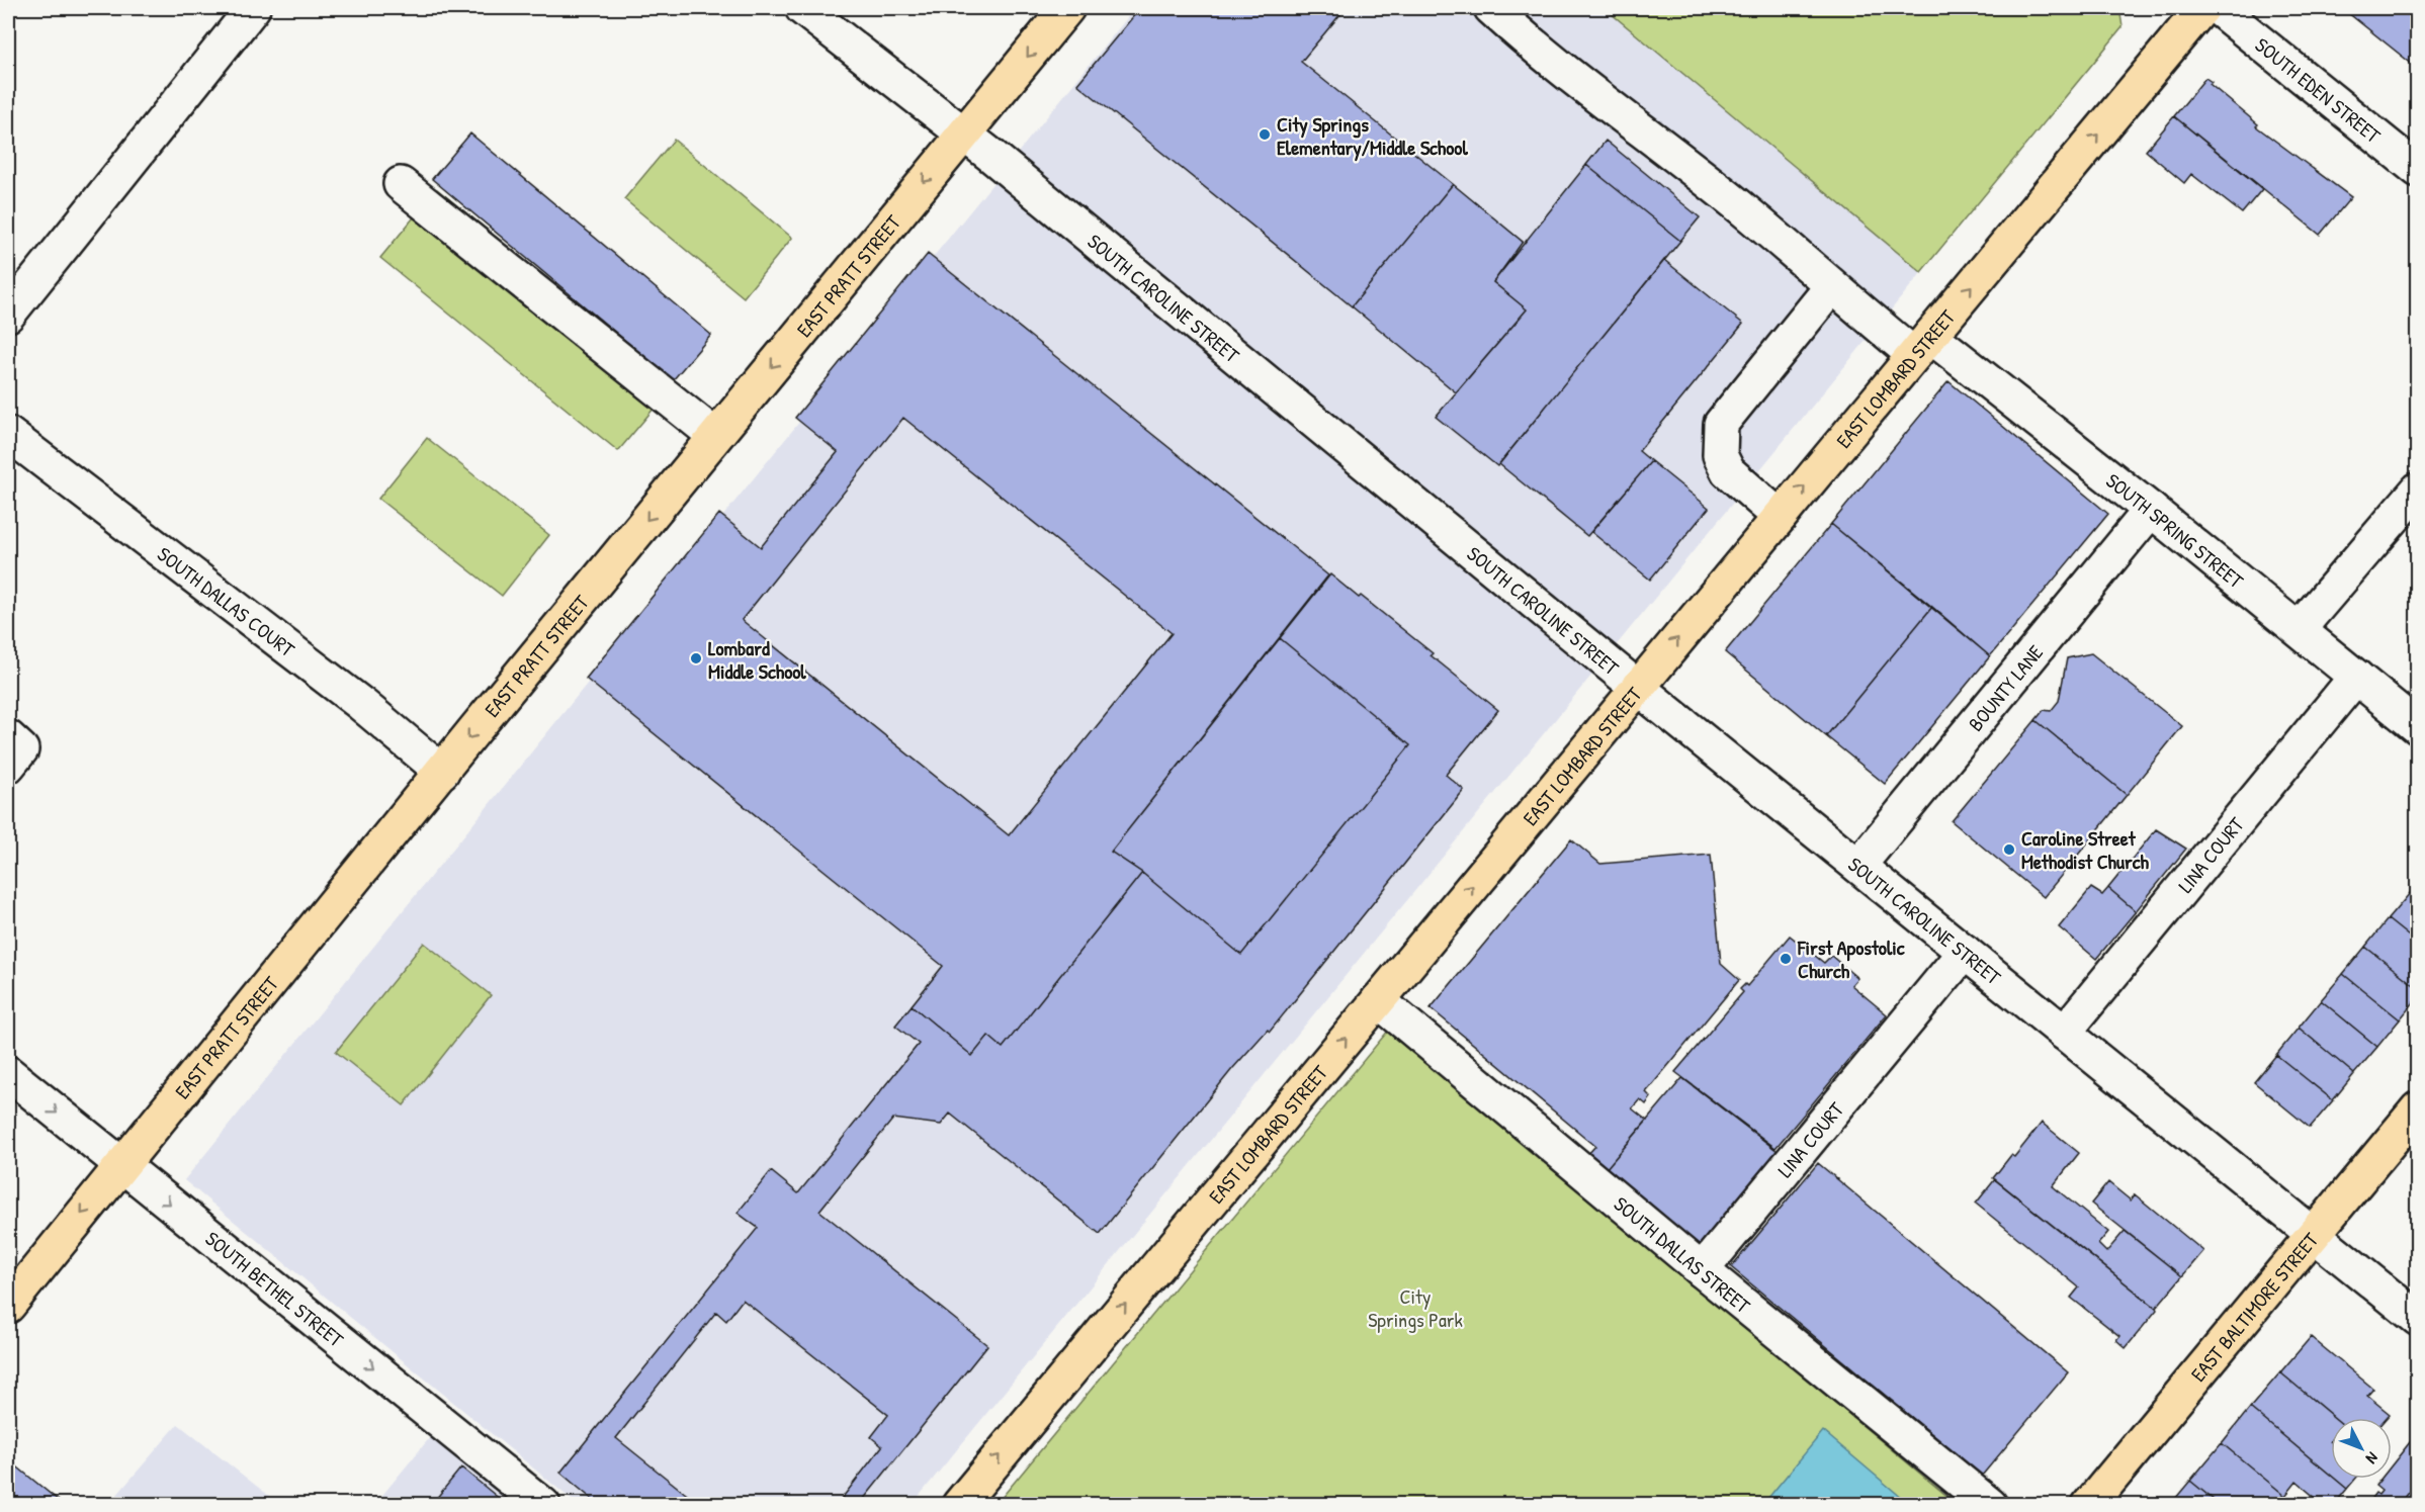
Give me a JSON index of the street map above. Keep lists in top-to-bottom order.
{
  "streets": {
    "main road": ["EAST PRATT STREET", "EAST LOMBARD STREET", "EAST BALTIMORE STREET"],
    "street": [
      "SOUTH EDEN STREET",
      "SOUTH CAROLINE STREET",
      "SOUTH SPRING STREET",
      "SOUTH DALLAS COURT",
      "BOUNTY LANE",
      "LINA COURT",
      "SOUTH DALLAS STREET",
      "SOUTH BETHEL STREET"
    ]
  },
  "crossings": [
    ["EAST PRATT STREET", "SOUTH CAROLINE STREET"],
    ["EAST PRATT STREET", "SOUTH DALLAS COURT"],
    ["EAST PRATT STREET", "SOUTH BETHEL STREET"],
    ["SOUTH CAROLINE STREET", "EAST LOMBARD STREET"],
    ["SOUTH CAROLINE STREET", "BOUNTY LANE"],
    ["SOUTH CAROLINE STREET", "LINA COURT"],
    ["SOUTH CAROLINE STREET", "EAST BALTIMORE STREET"],
    ["EAST LOMBARD STREET", "SOUTH SPRING STREET"],
    ["EAST LOMBARD STREET", "SOUTH DALLAS STREET"],
    ["SOUTH SPRING STREET", "BOUNTY LANE"],
    ["SOUTH SPRING STREET", "LINA COURT"],
    ["LINA COURT", "SOUTH DALLAS STREET"]
  ],
  "one_way": ["EAST PRATT STREET", "EAST LOMBARD STREET", "SOUTH BETHEL STREET"],
  "parks": ["City Springs Park"],
  "places": [
    "City Springs Elementary/Middle School",
    "Lombard Middle School",
    "Caroline Street Methodist Church",
    "First Apostolic Church"
  ],
  "north": "bottom right"
}
